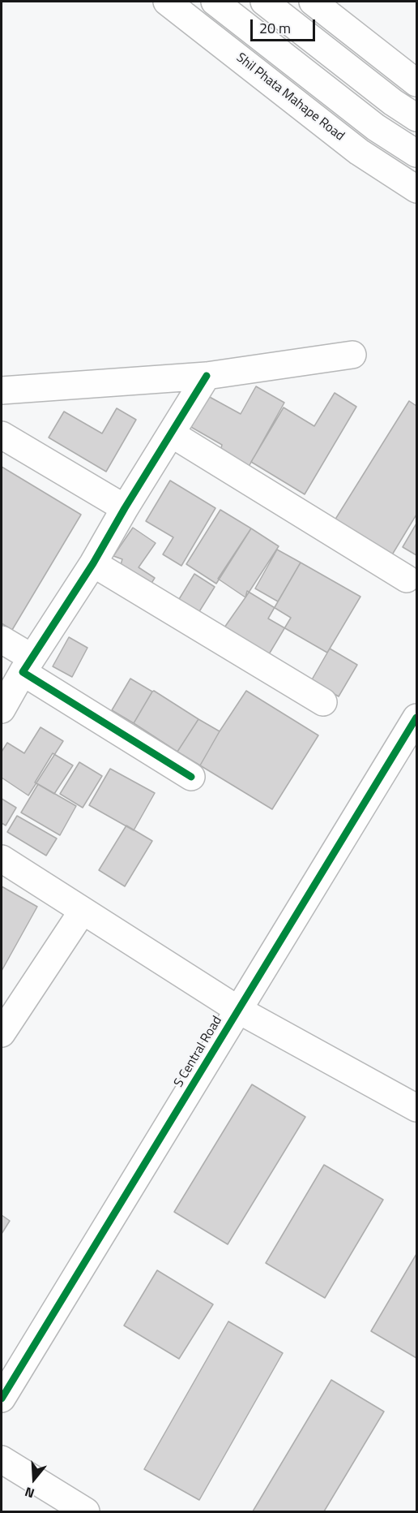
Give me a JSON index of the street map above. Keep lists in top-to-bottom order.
{
  "streets": {
    "street": ["Shil Phata Mahape Road", "S Central Road"]
  },
  "scale_bar": "20 m",
  "north": "bottom"
}
